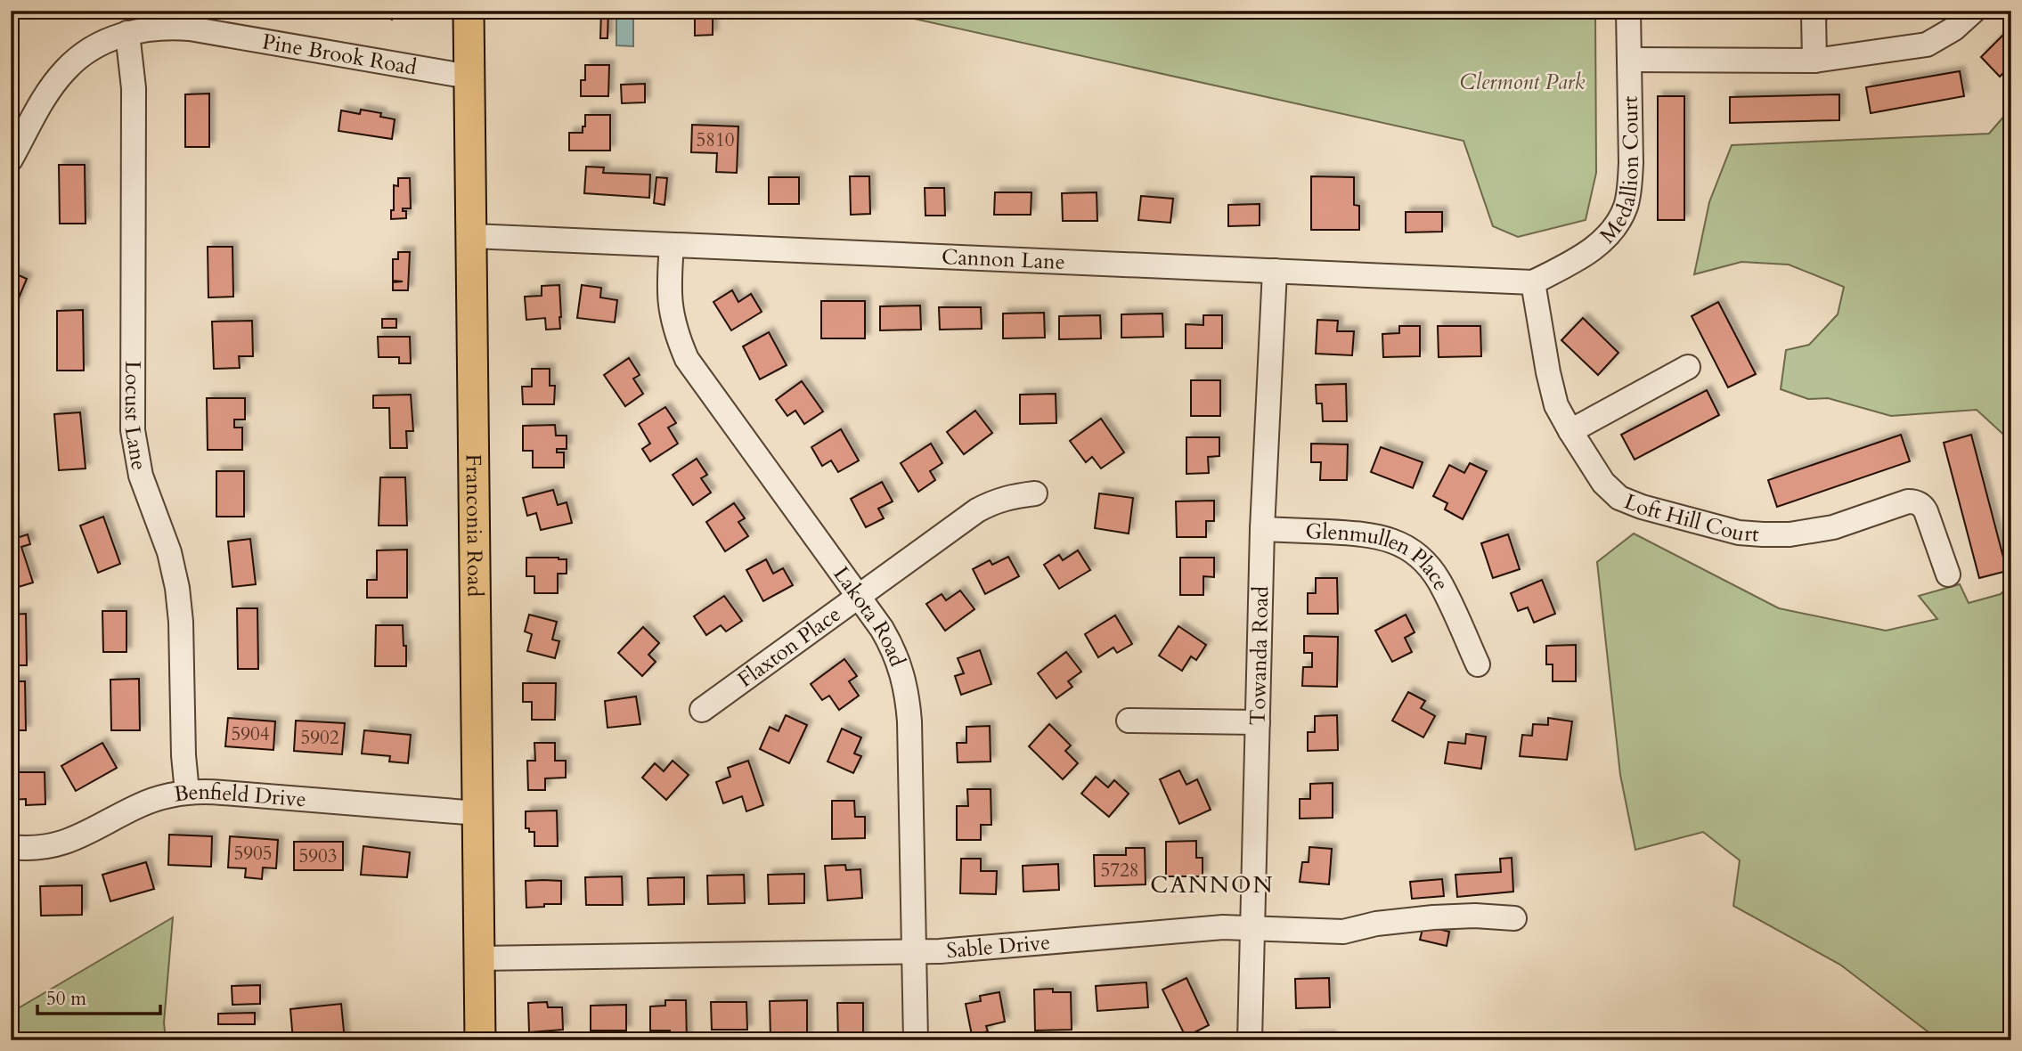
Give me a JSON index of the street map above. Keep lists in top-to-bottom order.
{
  "streets": {
    "main road": ["Franconia Road"],
    "street": [
      "Pine Brook Road",
      "Medallion Court",
      "Cannon Lane",
      "Locust Lane",
      "Loft Hill Court",
      "Glenmullen Place",
      "Lakota Road",
      "Flaxton Place",
      "Towanda Road",
      "Benfield Drive",
      "Sable Drive"
    ]
  },
  "crossings": [
    ["Pine Brook Road", "Locust Lane"],
    ["Pine Brook Road", "Franconia Road"],
    ["Medallion Court", "Cannon Lane"],
    ["Medallion Court", "Loft Hill Court"],
    ["Cannon Lane", "Loft Hill Court"],
    ["Cannon Lane", "Franconia Road"],
    ["Cannon Lane", "Lakota Road"],
    ["Cannon Lane", "Towanda Road"],
    ["Locust Lane", "Benfield Drive"],
    ["Franconia Road", "Benfield Drive"],
    ["Franconia Road", "Sable Drive"],
    ["Glenmullen Place", "Towanda Road"],
    ["Lakota Road", "Flaxton Place"],
    ["Lakota Road", "Sable Drive"],
    ["Towanda Road", "Sable Drive"]
  ],
  "districts": ["CANNON"],
  "parks": ["Clermont Park"],
  "house_numbers": [
    "5810",
    "5904",
    "5902",
    "5905",
    "5903",
    "5728"
  ],
  "scale_bar": "50 m"
}
